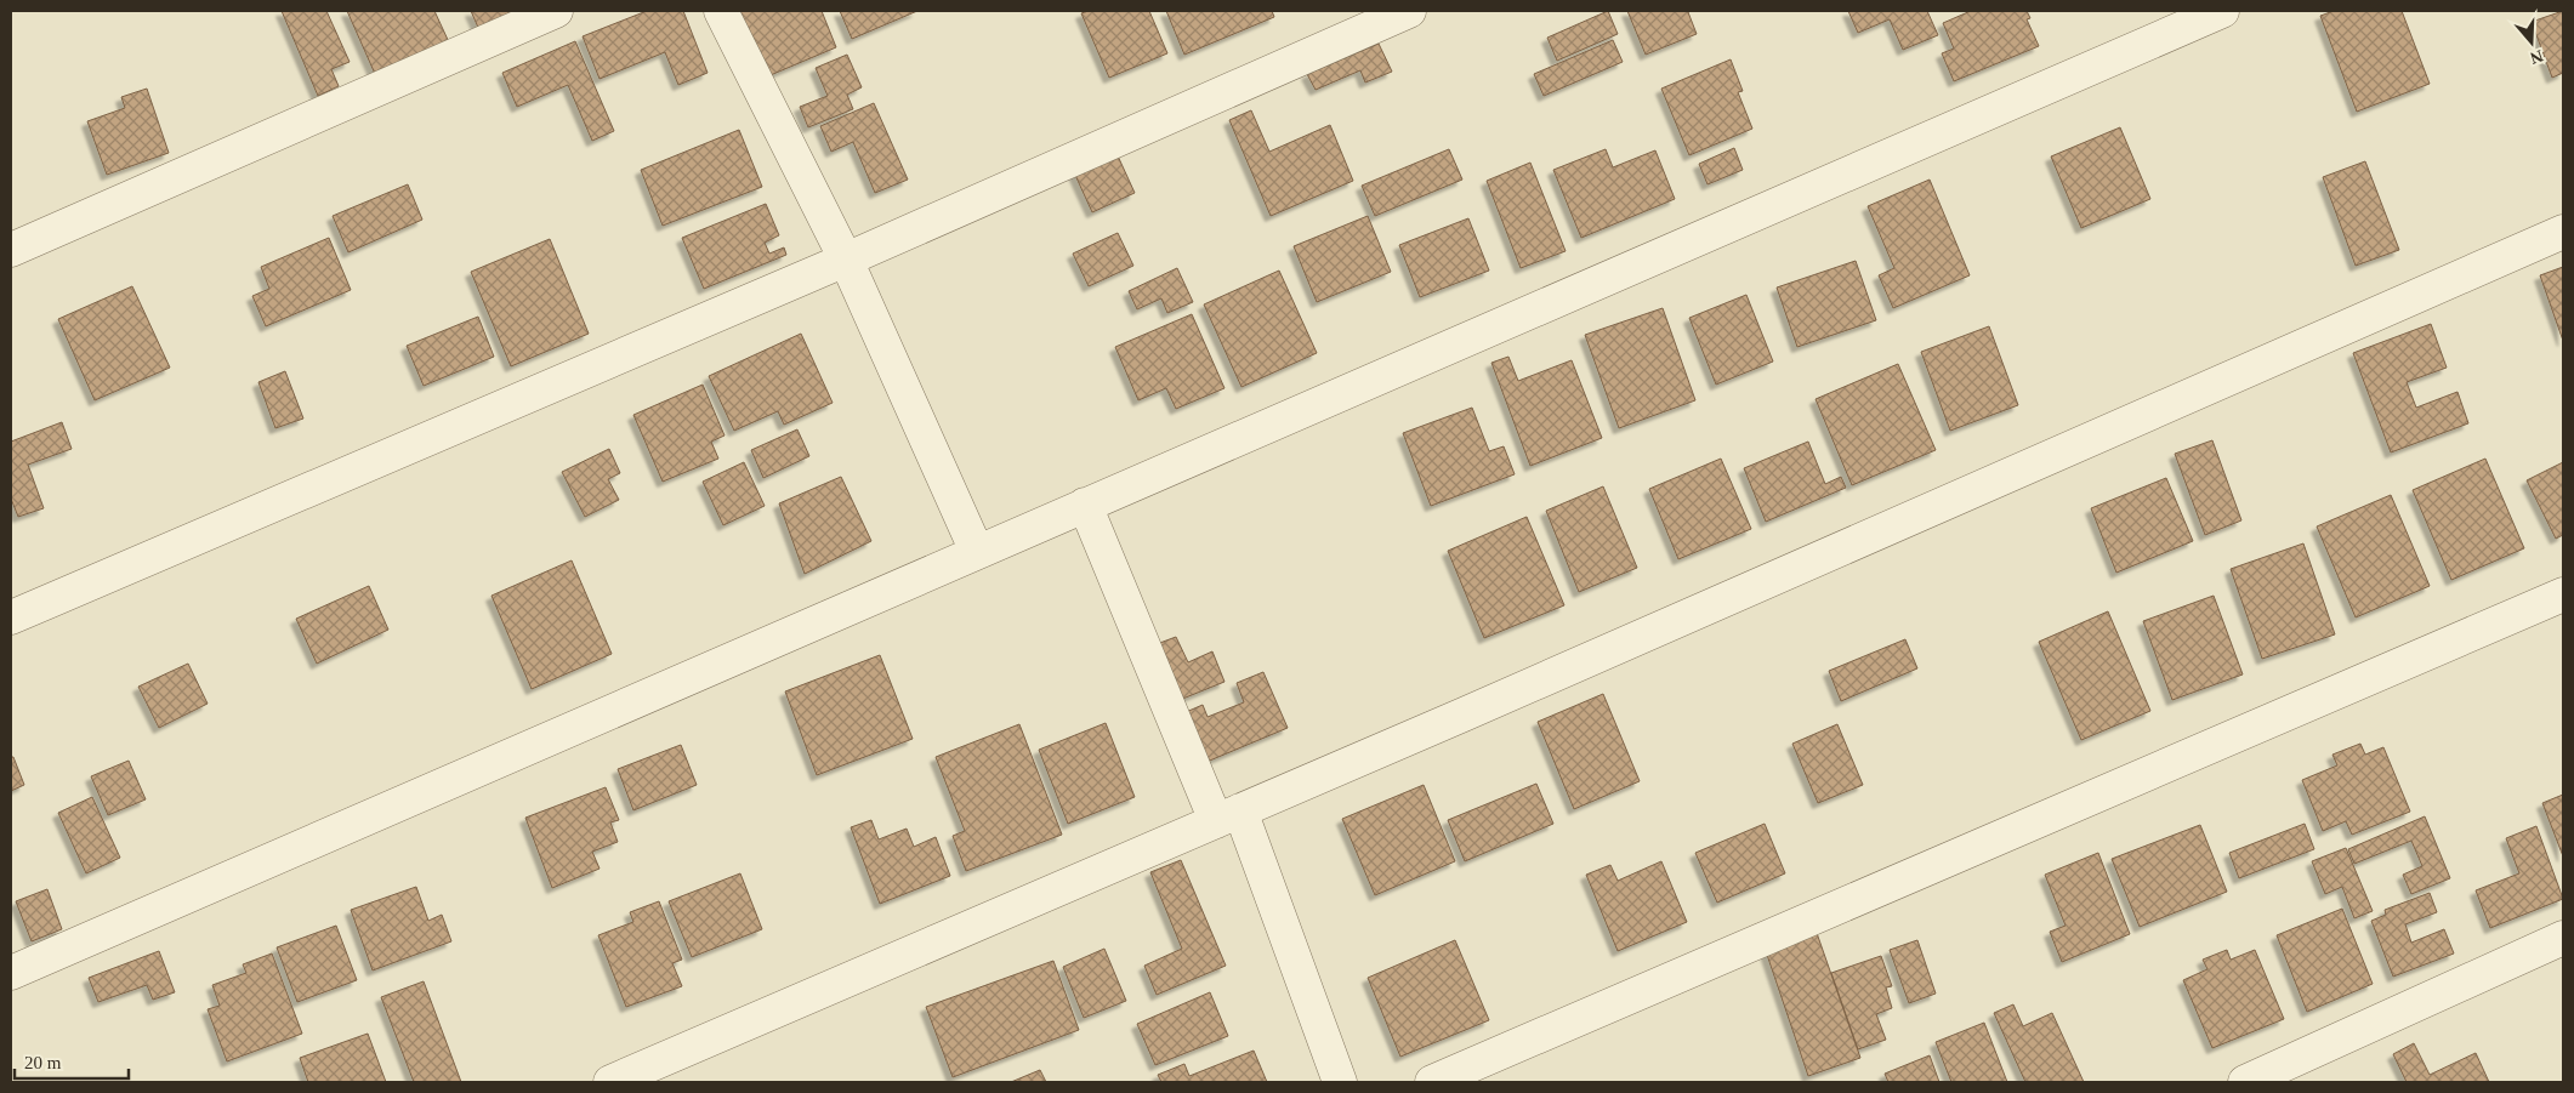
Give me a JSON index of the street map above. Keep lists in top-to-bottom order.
{
  "scale_bar": "20 m",
  "north": "bottom"
}
